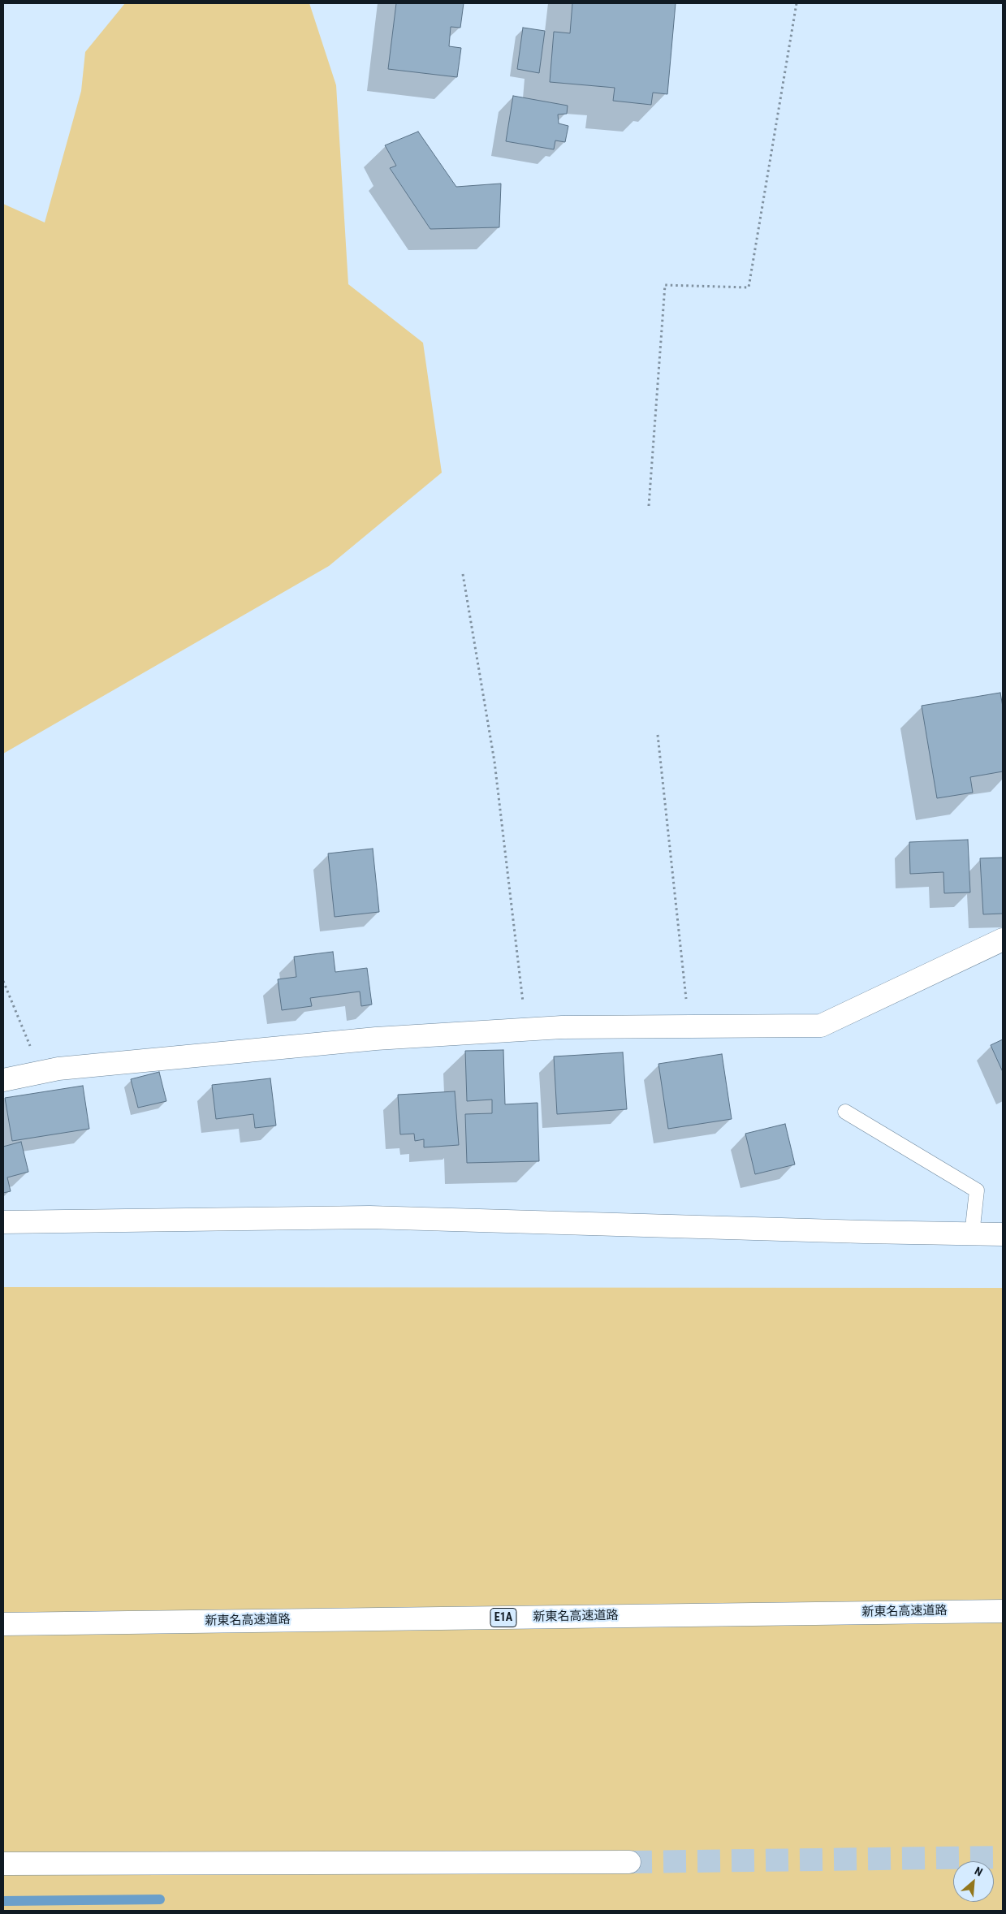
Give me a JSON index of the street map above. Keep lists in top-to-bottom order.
{
  "streets": {
    "main road": ["新東名高速道路", "E1A"]
  },
  "north": "top right"
}
